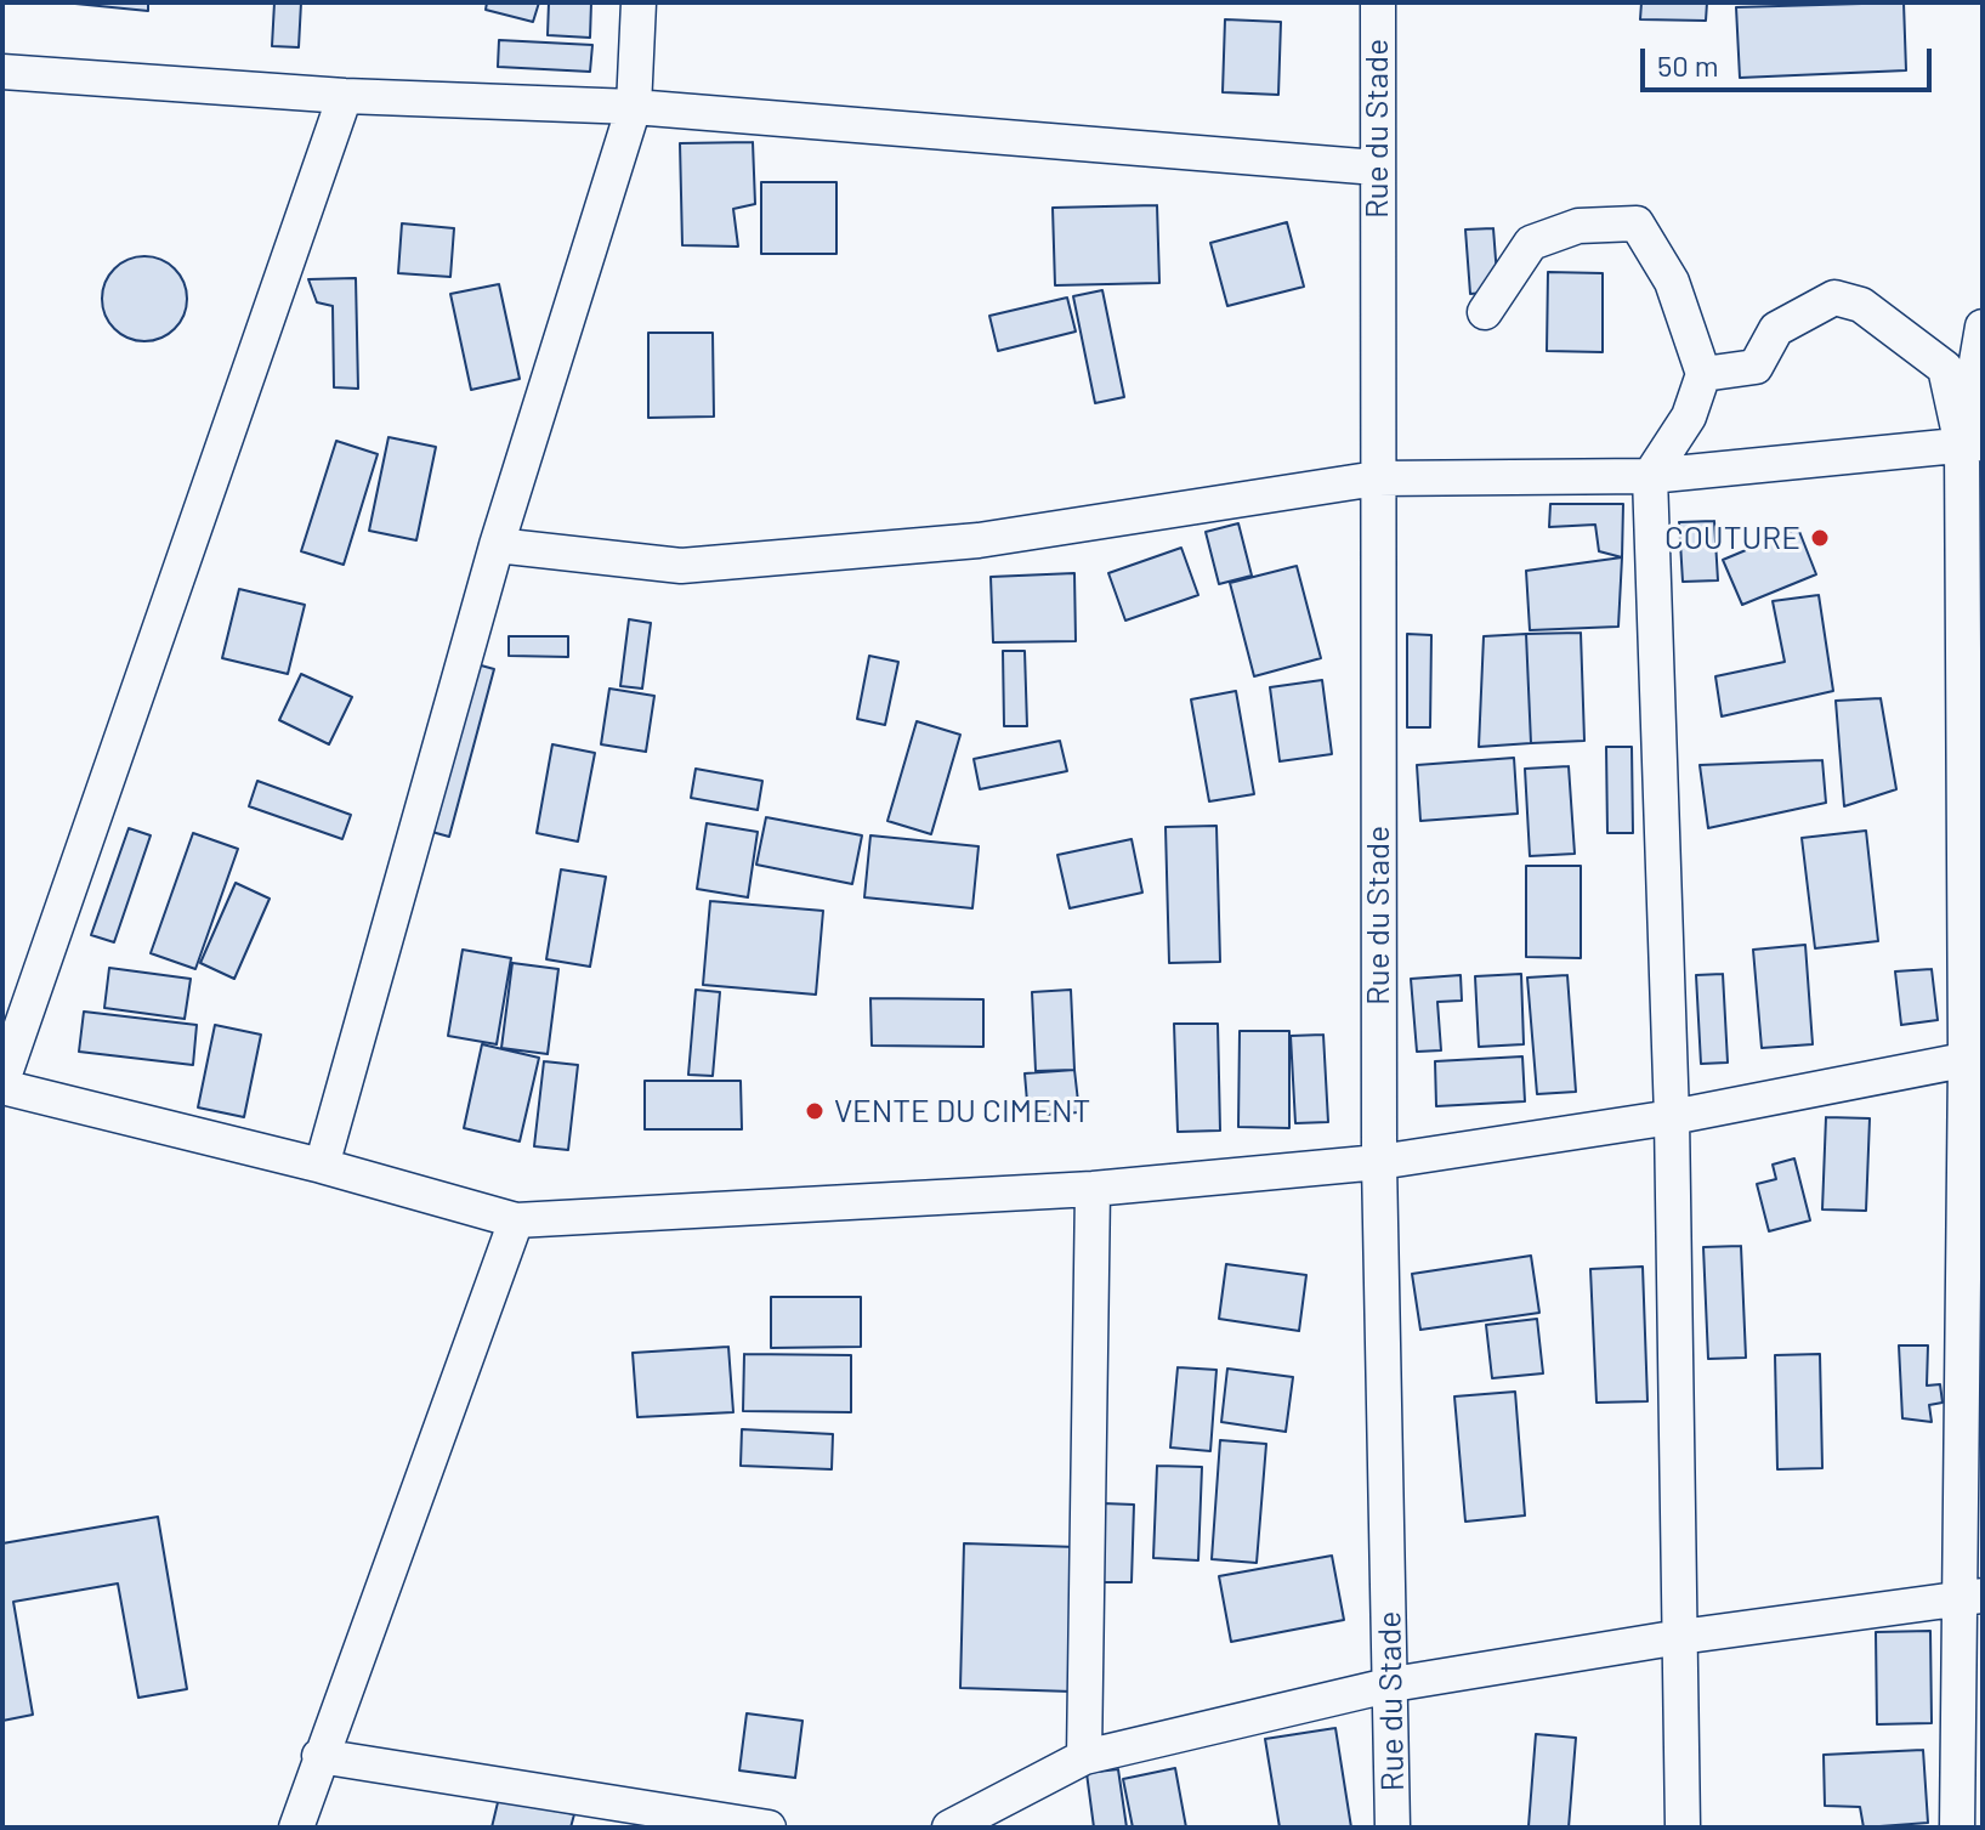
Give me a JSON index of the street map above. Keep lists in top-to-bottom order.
{
  "streets": {
    "street": ["Rue du Stade"]
  },
  "places": ["COUTURE", "VENTE DU CIMENT"],
  "scale_bar": "50 m"
}
